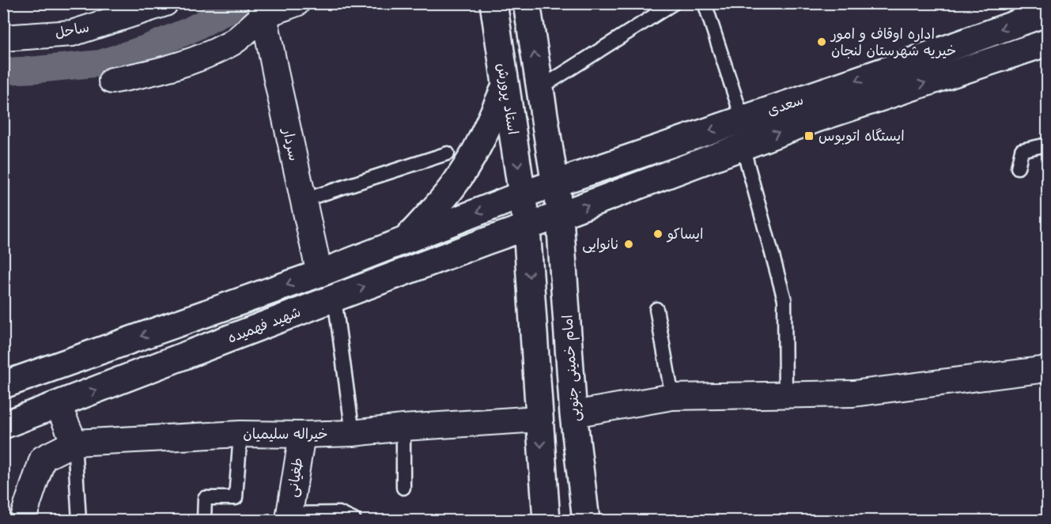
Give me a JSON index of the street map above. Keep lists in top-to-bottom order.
{
  "streets": {
    "main road": [
      "استاد پرورش",
      "سعدی",
      "شهید فهمیده",
      "امام خمینی جنوبی"
    ],
    "street": [
      "ساحل",
      "سردار",
      "خیراله سلیمیان",
      "طغیانی"
    ]
  },
  "crossings": [
    ["استاد پرورش", "سعدی"],
    ["استاد پرورش", "شهید فهمیده"],
    ["سعدی", "شهید فهمیده"],
    ["سعدی", "امام خمینی جنوبی"],
    ["سردار", "شهید فهمیده"],
    ["خیراله سلیمیان", "طغیانی"]
  ],
  "places": {
    "other": ["اداره اوقاف و امور خیریه شهرستان لنجان", "ایساکو", "نانوایی"],
    "transit": ["ایستگاه اتوبوس"]
  }
}
